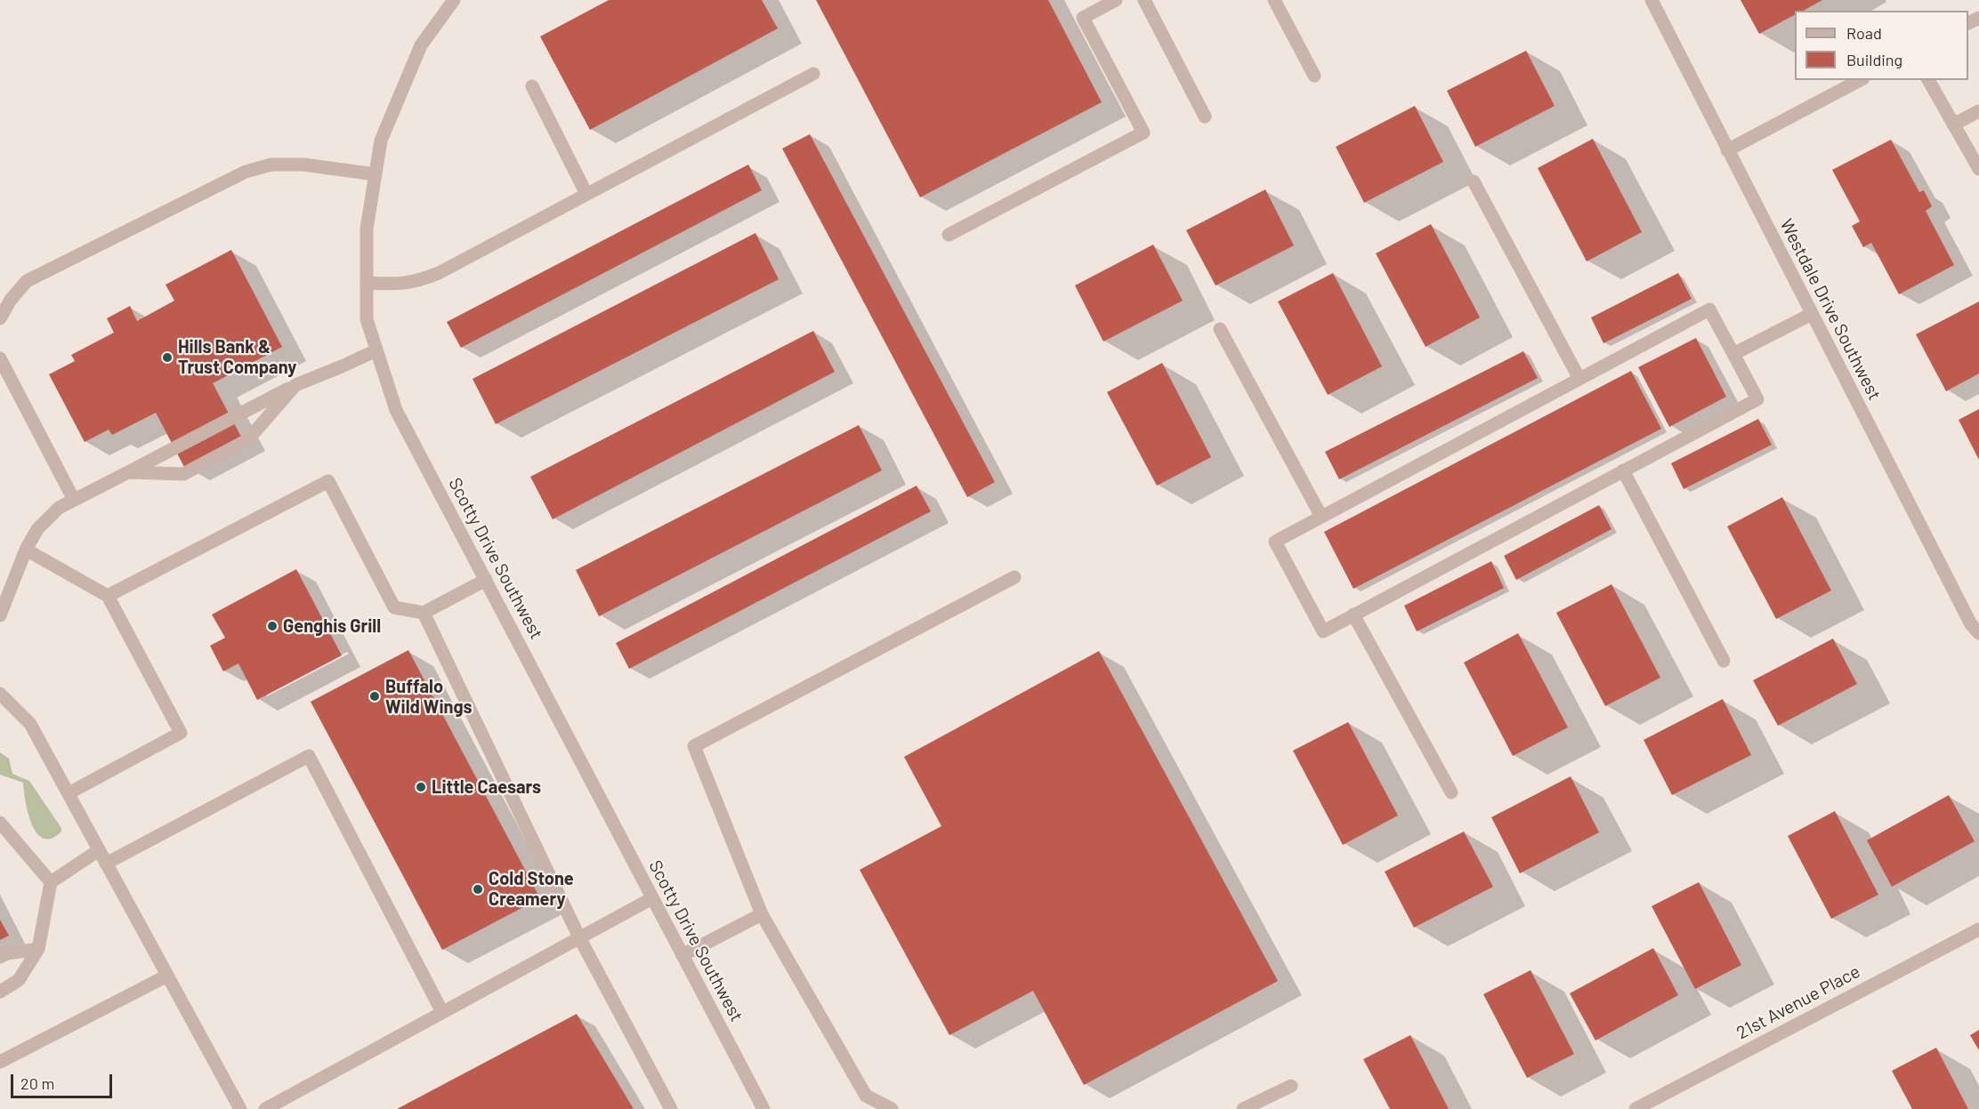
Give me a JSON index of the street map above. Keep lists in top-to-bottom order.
{
  "streets": {
    "street": ["Westdale Drive Southwest", "Scotty Drive Southwest", "21st Avenue Place"]
  },
  "places": [
    "Hills Bank & Trust Company",
    "Genghis Grill",
    "Buffalo Wild Wings",
    "Little Caesars",
    "Cold Stone Creamery"
  ],
  "legend": ["Road", "Building"],
  "scale_bar": "20 m"
}
